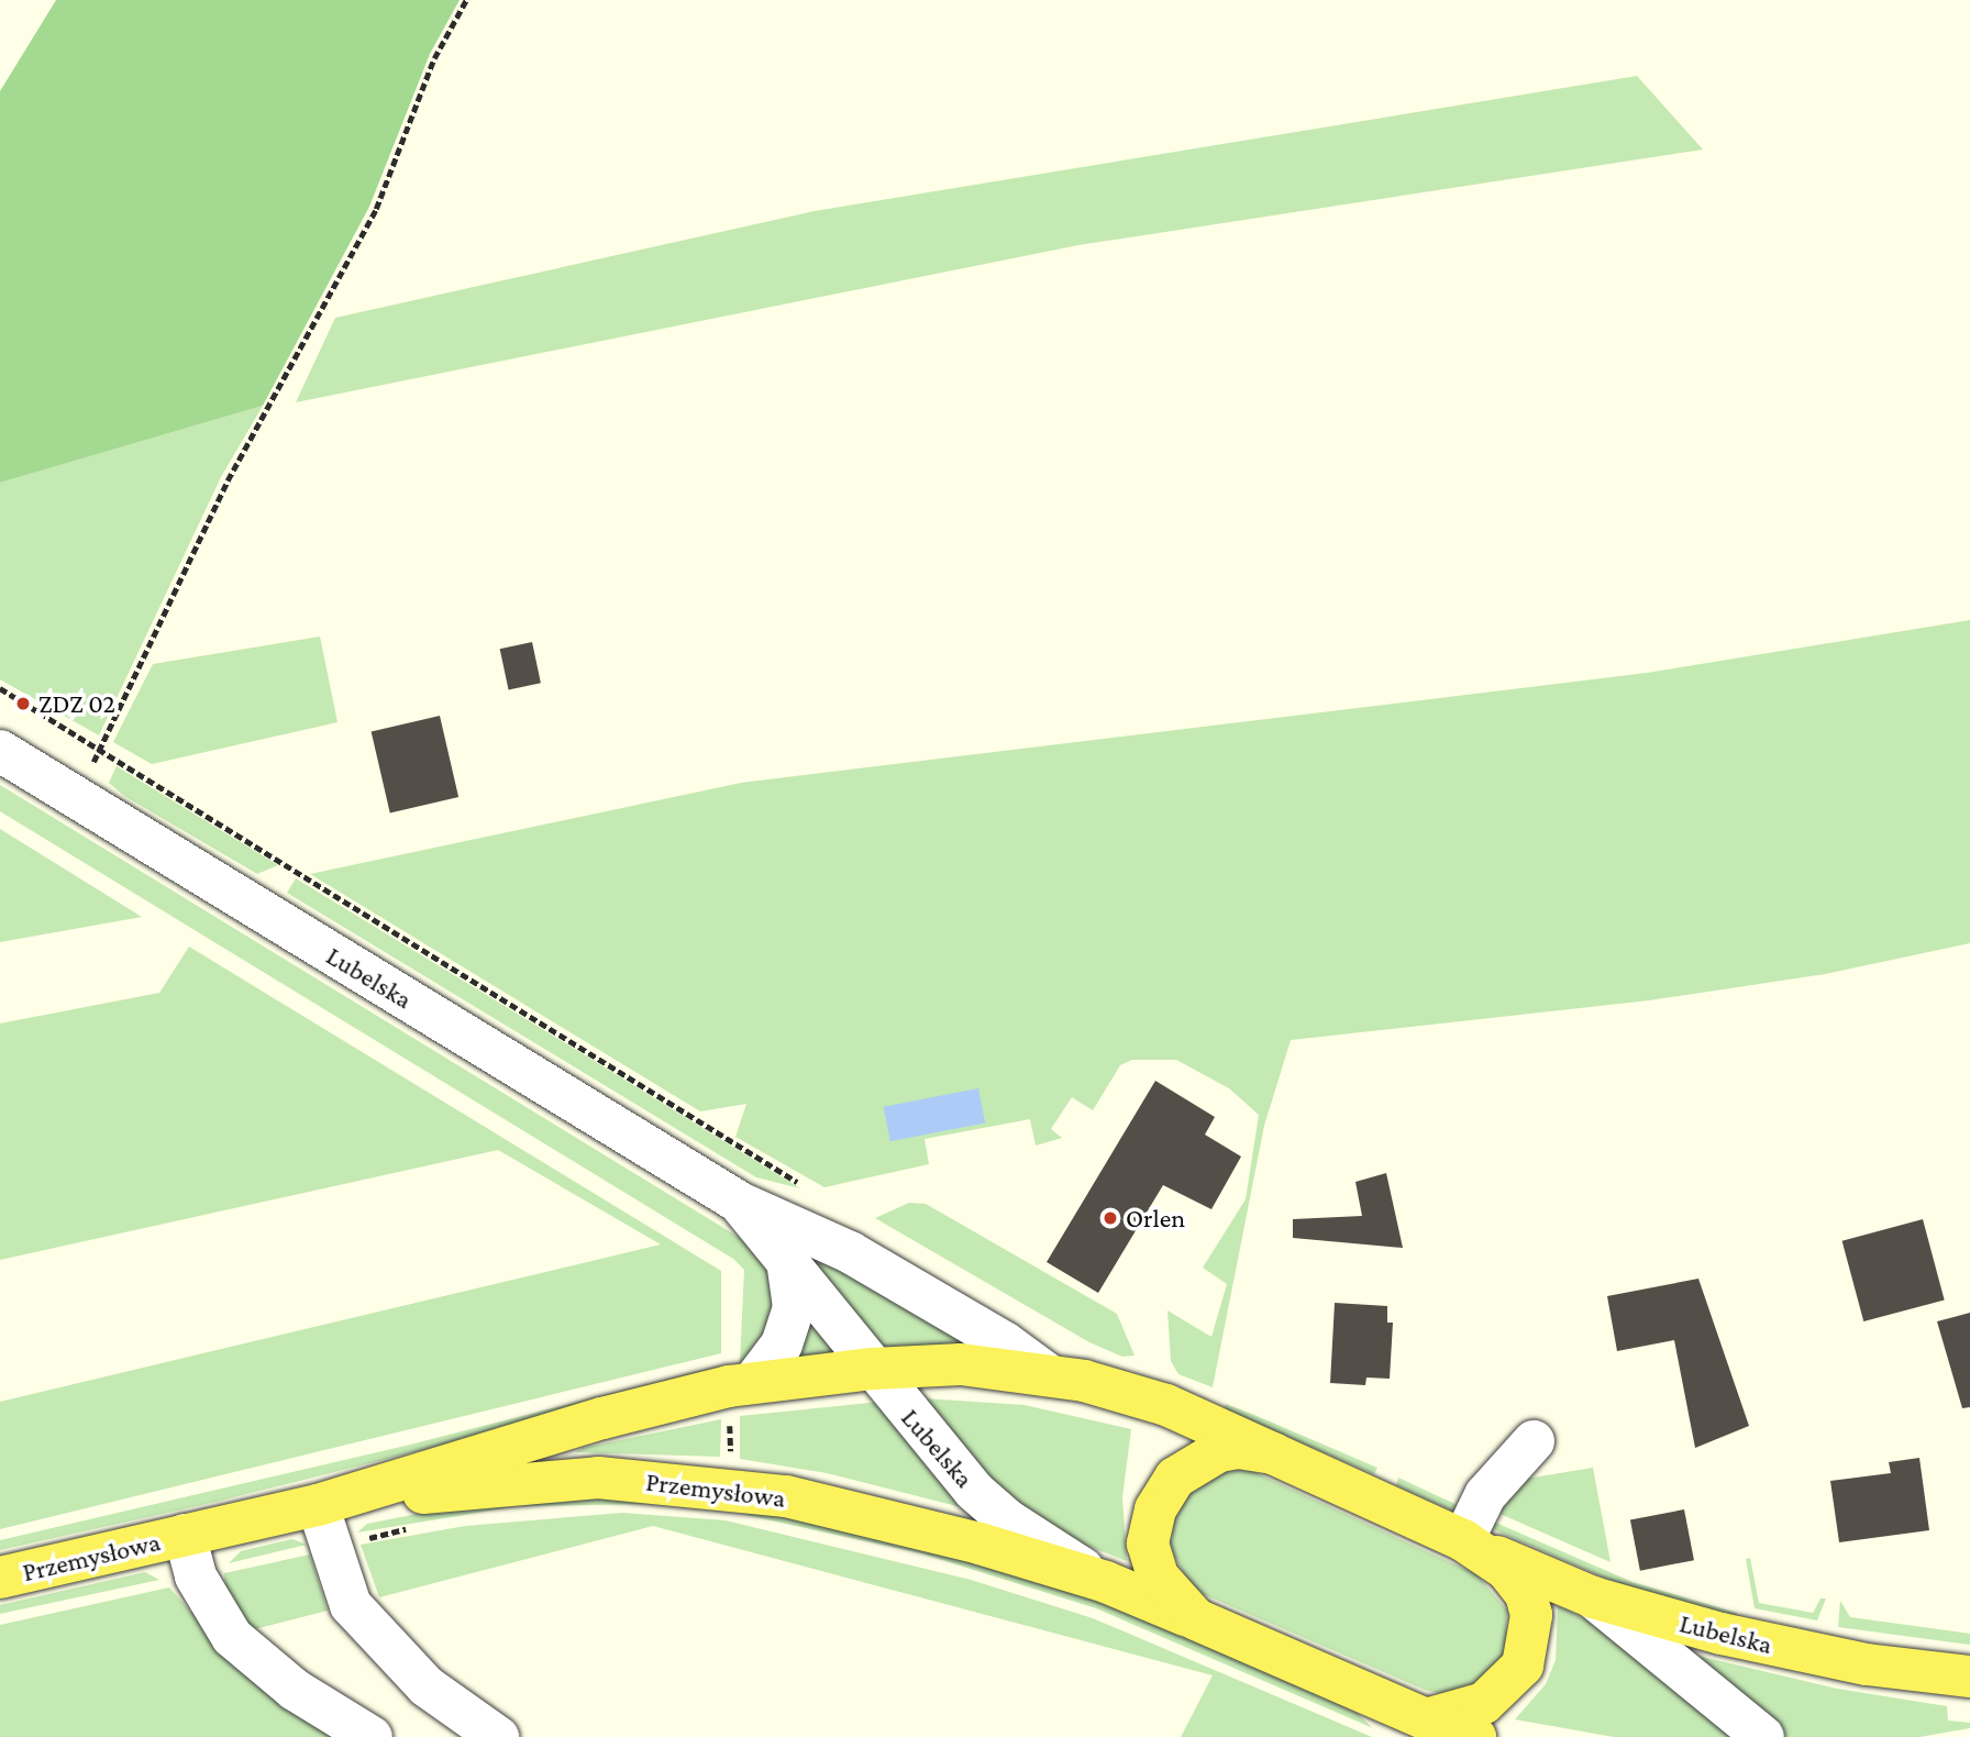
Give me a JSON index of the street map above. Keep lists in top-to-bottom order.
{
  "streets": {
    "main road": ["Lubelska", "Przemysłowa"]
  },
  "crossings": [
    ["Lubelska", "Przemysłowa"]
  ],
  "places": ["ZDZ 02", "Orlen"]
}
